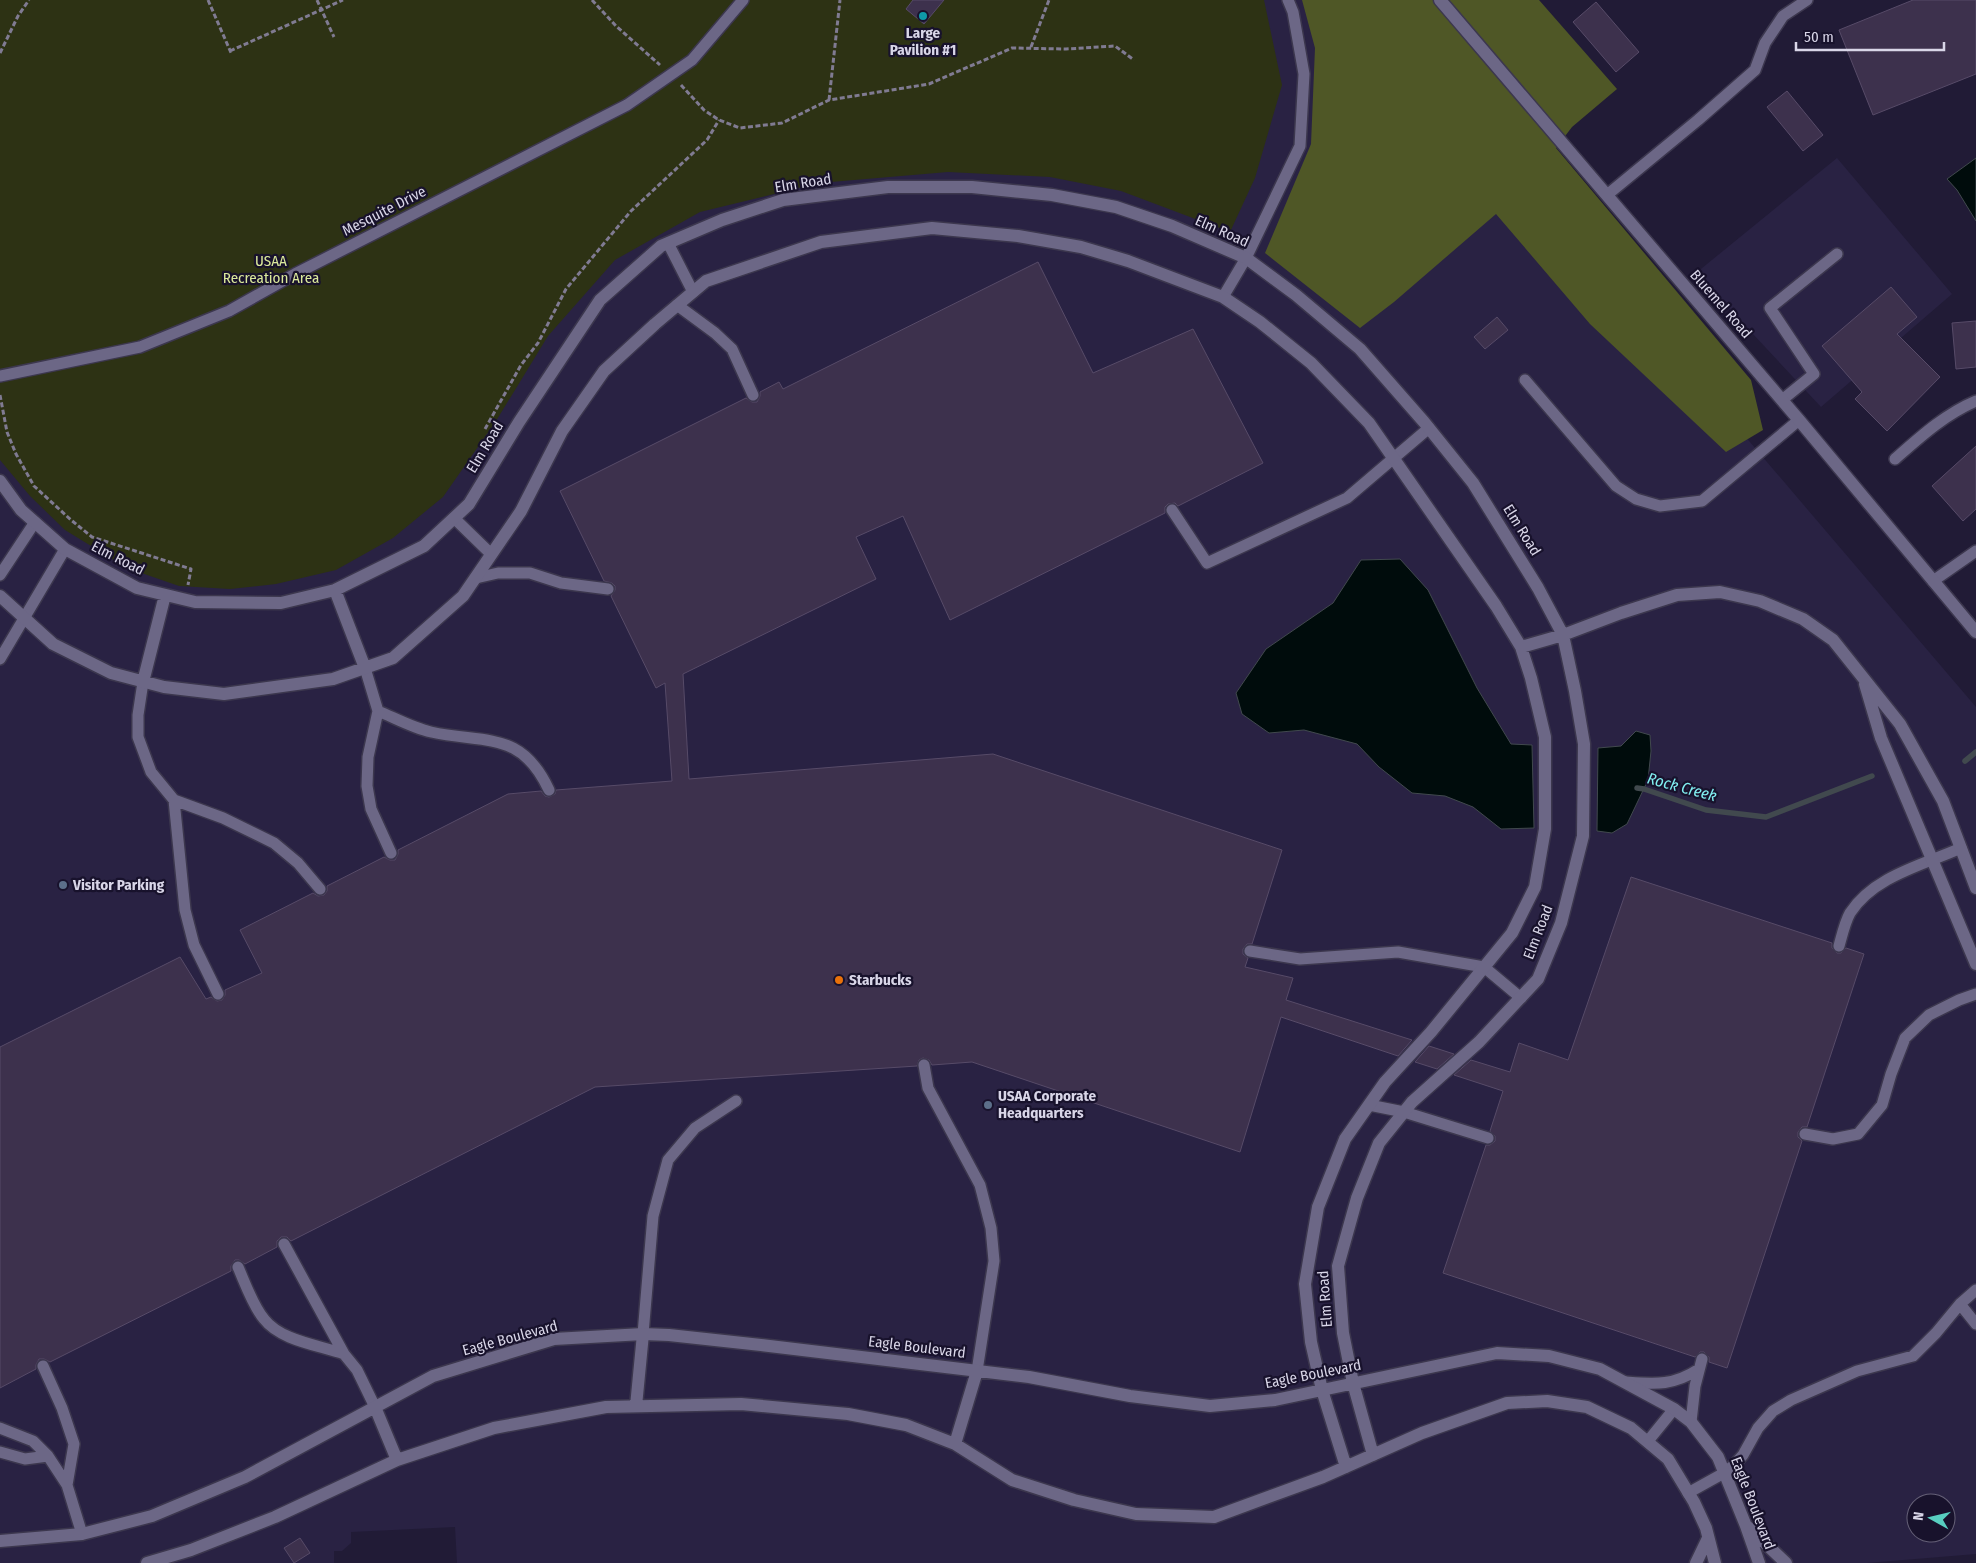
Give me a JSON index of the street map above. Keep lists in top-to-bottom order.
{
  "streets": {
    "street": ["Elm Road", "Bluemel Road", "Eagle Boulevard"],
    "lane": ["Mesquite Drive"]
  },
  "crossings": [
    ["Elm Road", "Eagle Boulevard"]
  ],
  "water": ["Rock Creek"],
  "parks": ["USAA Recreation Area"],
  "places": [
    "Large Pavilion #1",
    "Visitor Parking",
    "Starbucks",
    "USAA Corporate Headquarters"
  ],
  "scale_bar": "50 m",
  "north": "left"
}
